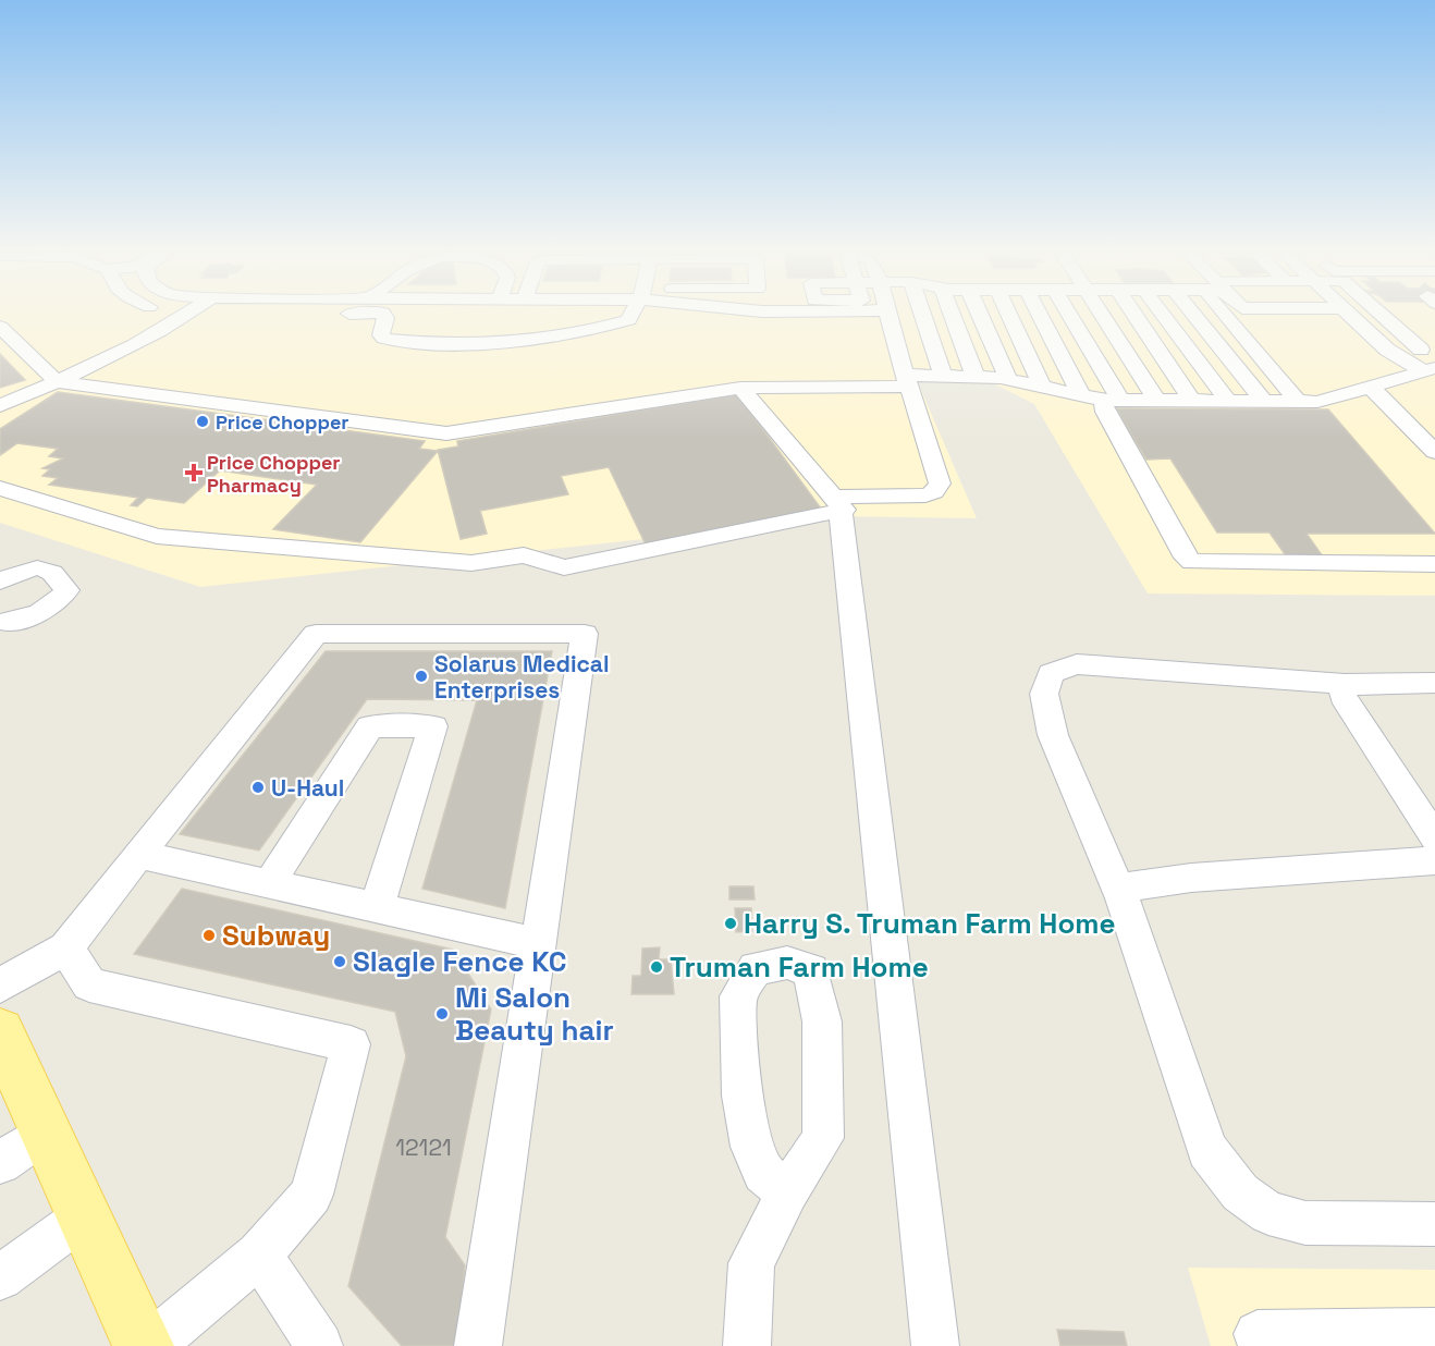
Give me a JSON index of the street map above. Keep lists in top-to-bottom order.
{
  "places": {
    "other": [
      "Price Chopper",
      "Solarus Medical Enterprises",
      "U-Haul",
      "Harry S. Truman Farm Home",
      "Subway",
      "Slagle Fence KC",
      "Truman Farm Home",
      "Mi Salon Beauty hair"
    ],
    "health": ["Price Chopper Pharmacy"]
  },
  "house_numbers": ["12121"]
}
